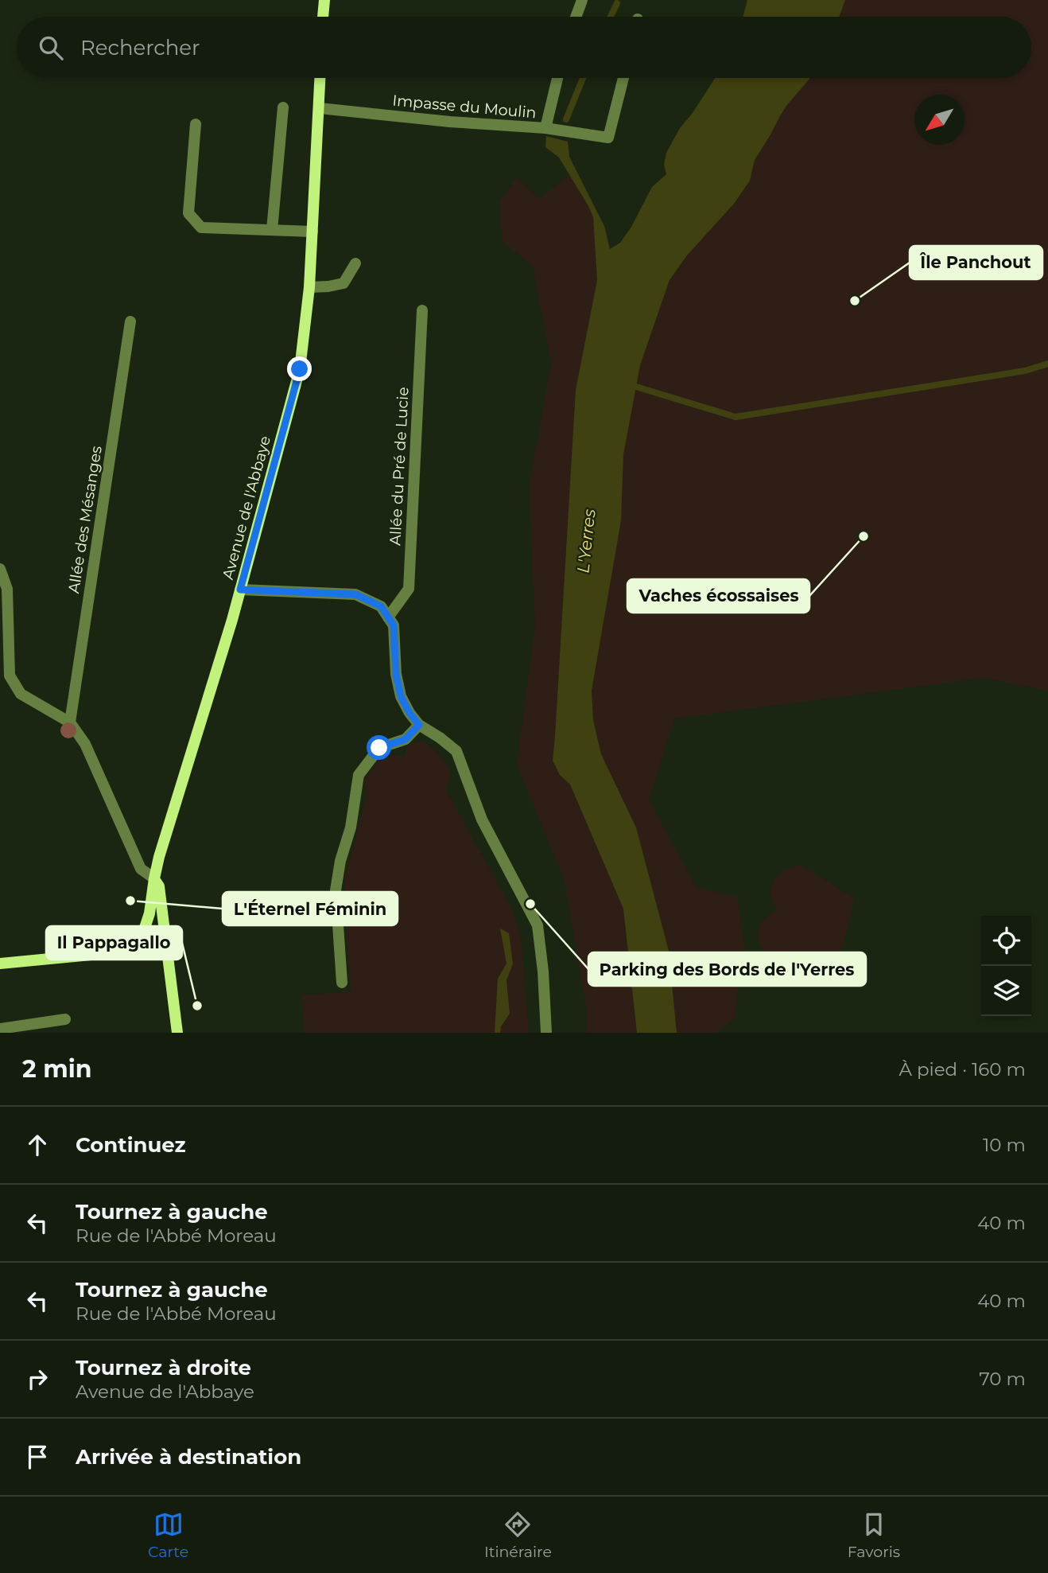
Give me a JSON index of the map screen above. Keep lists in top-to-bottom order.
{
  "streets": {
    "street": [
      "Impasse du Moulin",
      "Allée du Pré de Lucie",
      "Avenue de l'Abbaye",
      "Allée des Mésanges"
    ]
  },
  "crossings": [
    ["Impasse du Moulin", "Avenue de l'Abbaye"]
  ],
  "water": ["L'Yerres"],
  "places": [
    "Île Panchout",
    "Vaches écossaises",
    "L'Éternel Féminin",
    "Parking des Bords de l'Yerres",
    "Il Pappagallo"
  ],
  "north": "bottom left",
  "page": {
    "search": "Rechercher",
    "heading": ["2 min", "À pied · 160 m"],
    "list": [
      ["Continuez", "10 m"],
      ["Tournez à gauche", "Rue de l'Abbé Moreau", "40 m"],
      ["Tournez à gauche", "Rue de l'Abbé Moreau", "40 m"],
      ["Tournez à droite", "Avenue de l'Abbaye", "70 m"],
      "Arrivée à destination"
    ],
    "nav": ["Carte", "Itinéraire", "Favoris"]
  }
}
